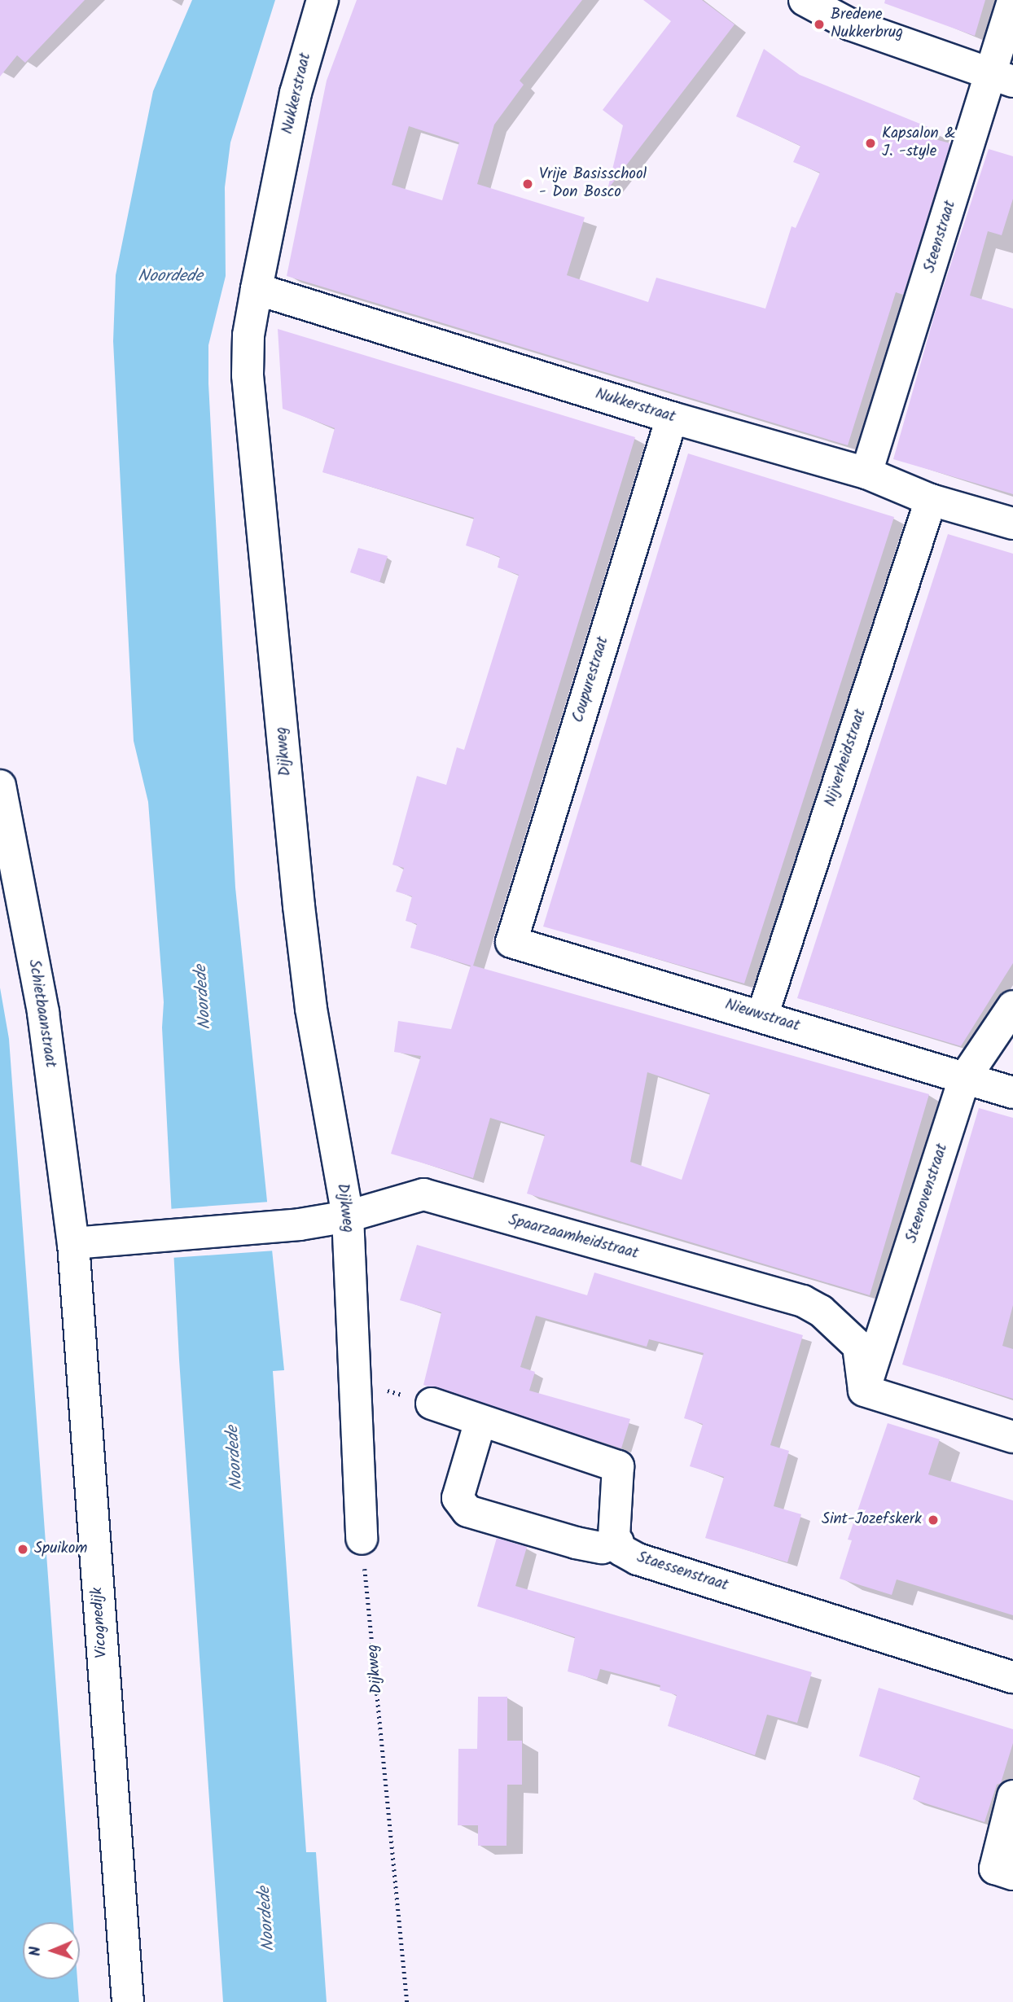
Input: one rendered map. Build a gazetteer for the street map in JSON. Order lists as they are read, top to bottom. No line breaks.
{"streets":{"street":["Nukkerstraat","Steenstraat","Coupurestraat","Dijkweg","Nijverheidstraat","Schietbaanstraat","Nieuwstraat","Steenovenstraat","Spaarzaamheidstraat","Staessenstraat","Vicognedijk"]},"crossings":[["Nukkerstraat","Steenstraat"],["Nukkerstraat","Coupurestraat"],["Nukkerstraat","Dijkweg"],["Nukkerstraat","Nijverheidstraat"],["Coupurestraat","Nieuwstraat"],["Dijkweg","Spaarzaamheidstraat"],["Nijverheidstraat","Nieuwstraat"],["Schietbaanstraat","Spaarzaamheidstraat"],["Schietbaanstraat","Vicognedijk"],["Nieuwstraat","Steenovenstraat"],["Steenovenstraat","Spaarzaamheidstraat"],["Spaarzaamheidstraat","Vicognedijk"]],"water":["Noordede"],"places":["Bredene Nukkerbrug","Kapsalon & J. -style","Vrije Basisschool - Don Bosco","Sint-Jozefskerk","Spuikom"],"north":"left"}
